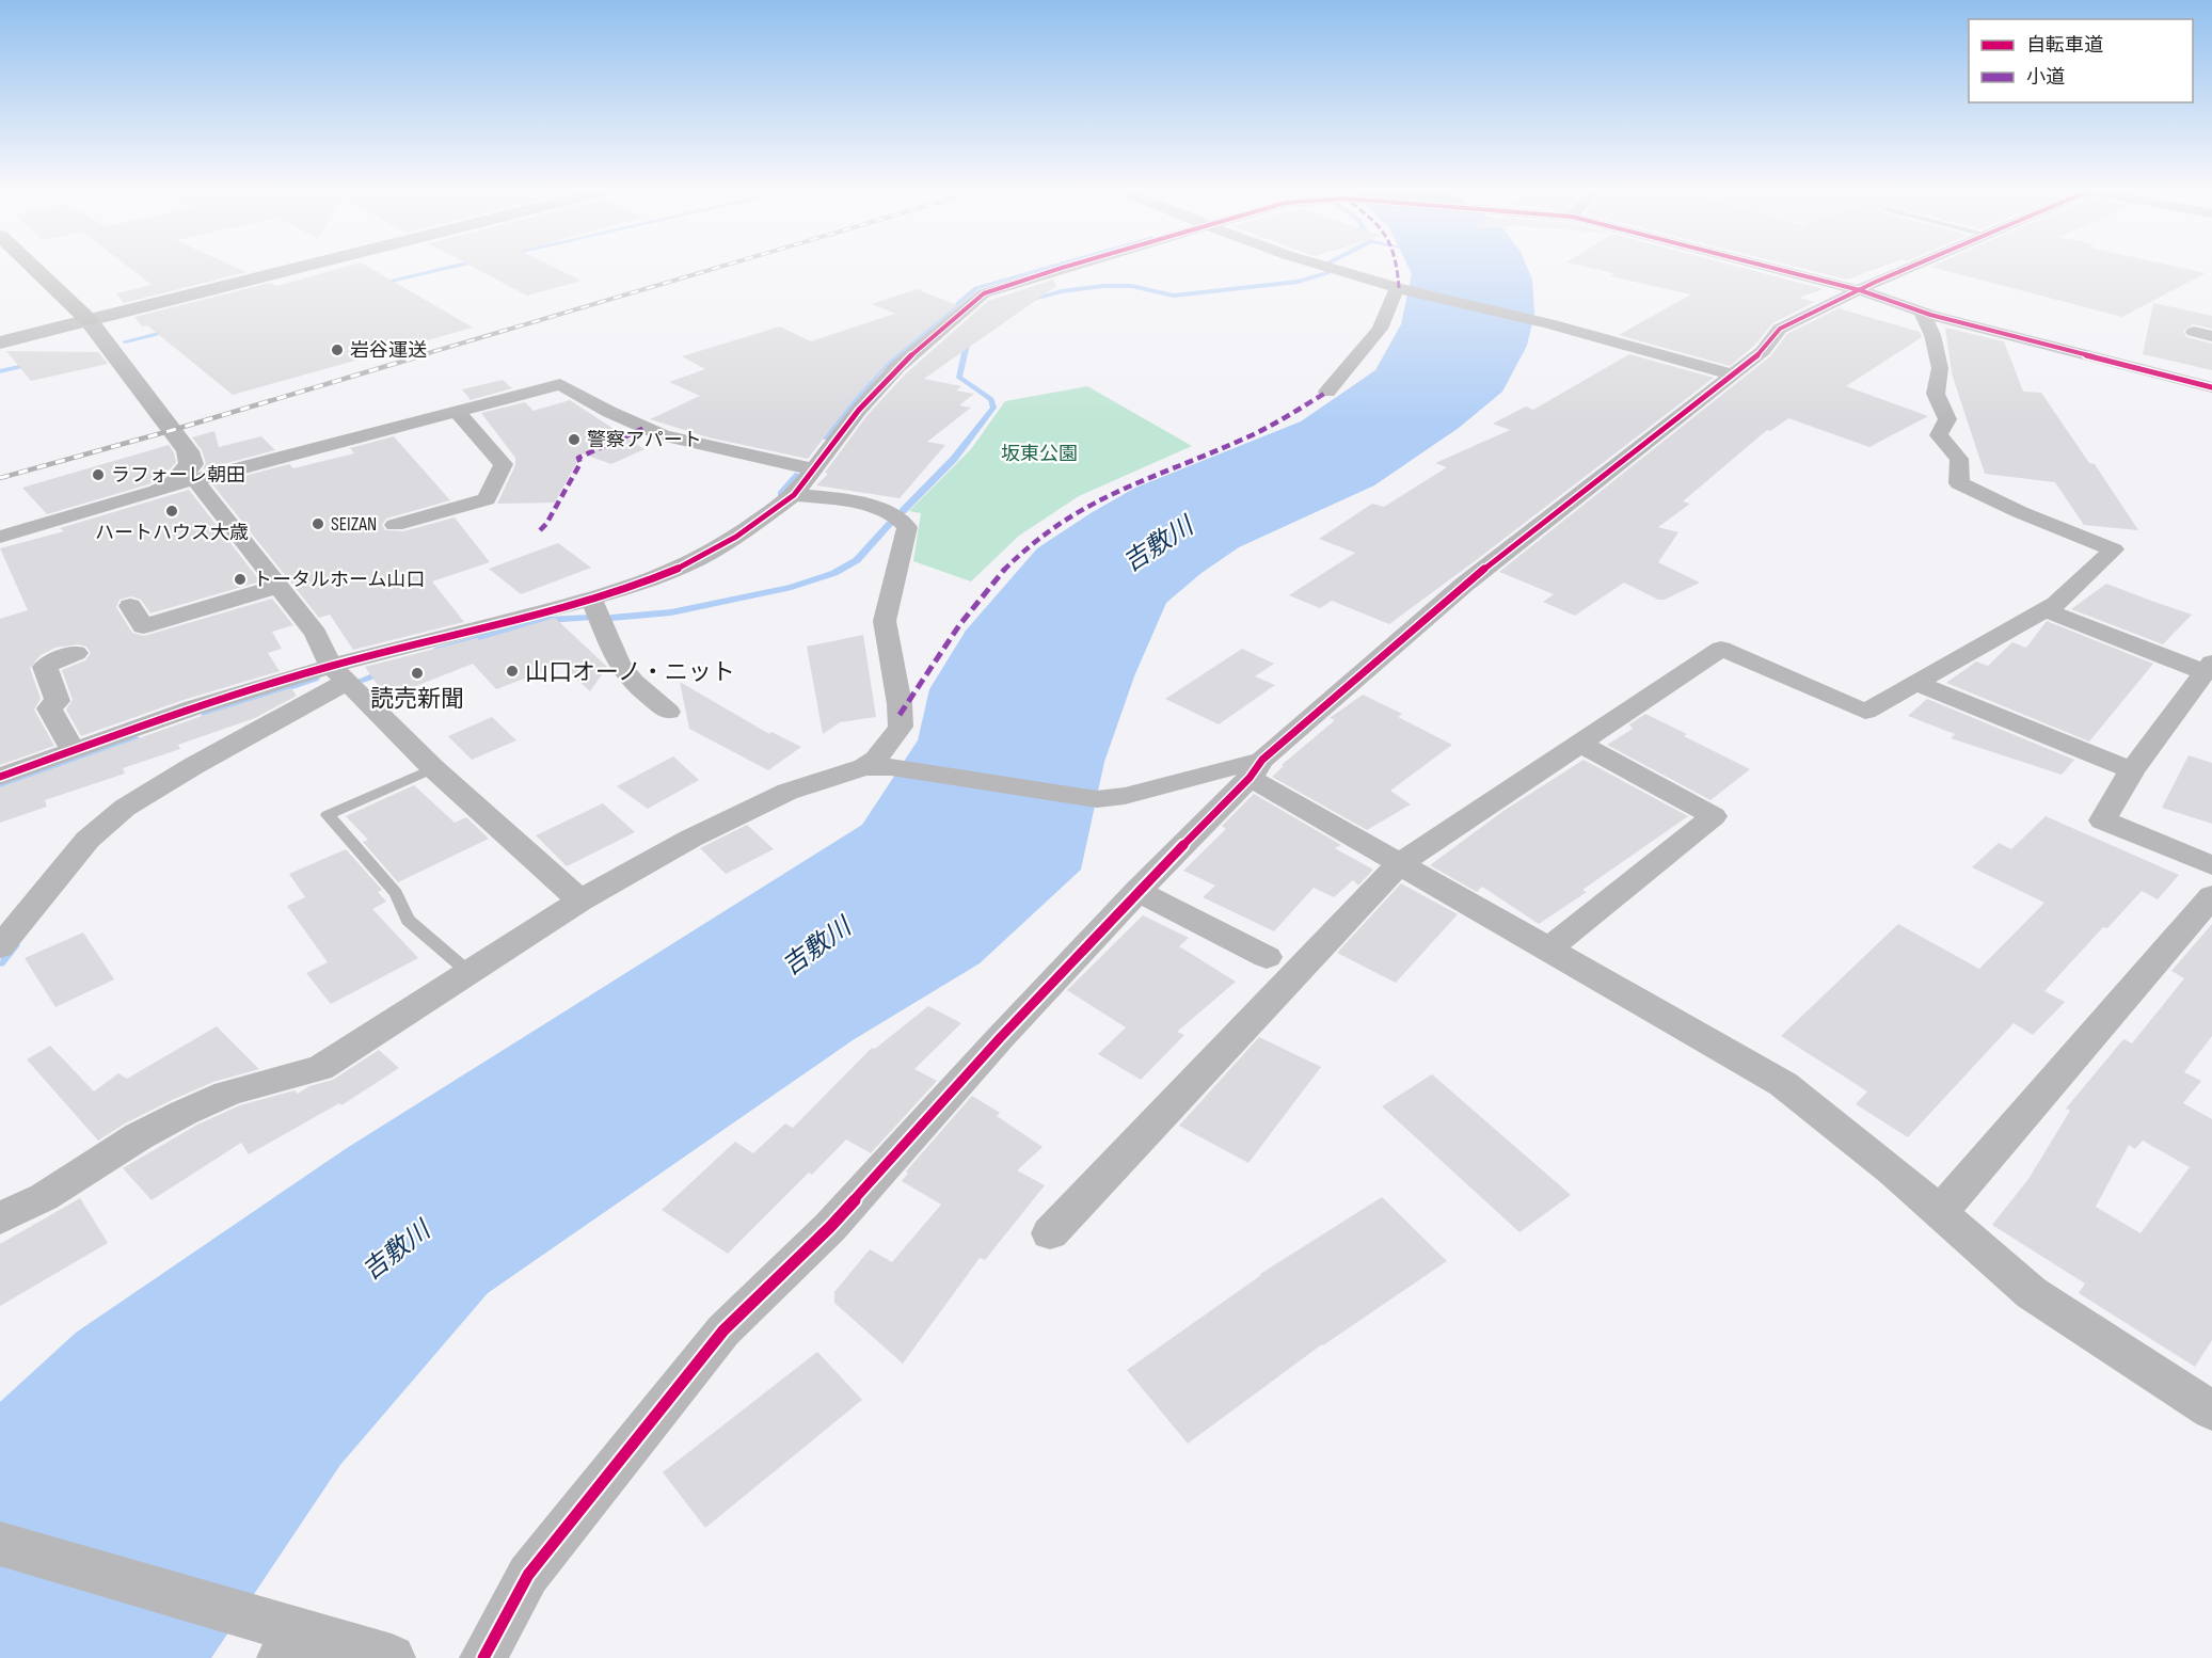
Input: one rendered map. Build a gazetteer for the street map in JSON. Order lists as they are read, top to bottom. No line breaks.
{"water":["吉敷川"],"parks":["坂東公園"],"places":["岩谷運送","警察アパート","ラフォーレ朝田","ハートハウス大歳","SEIZAN","トータルホーム山口","山口オーノ・ニット","読売新聞"],"legend":["自転車道","小道"]}
